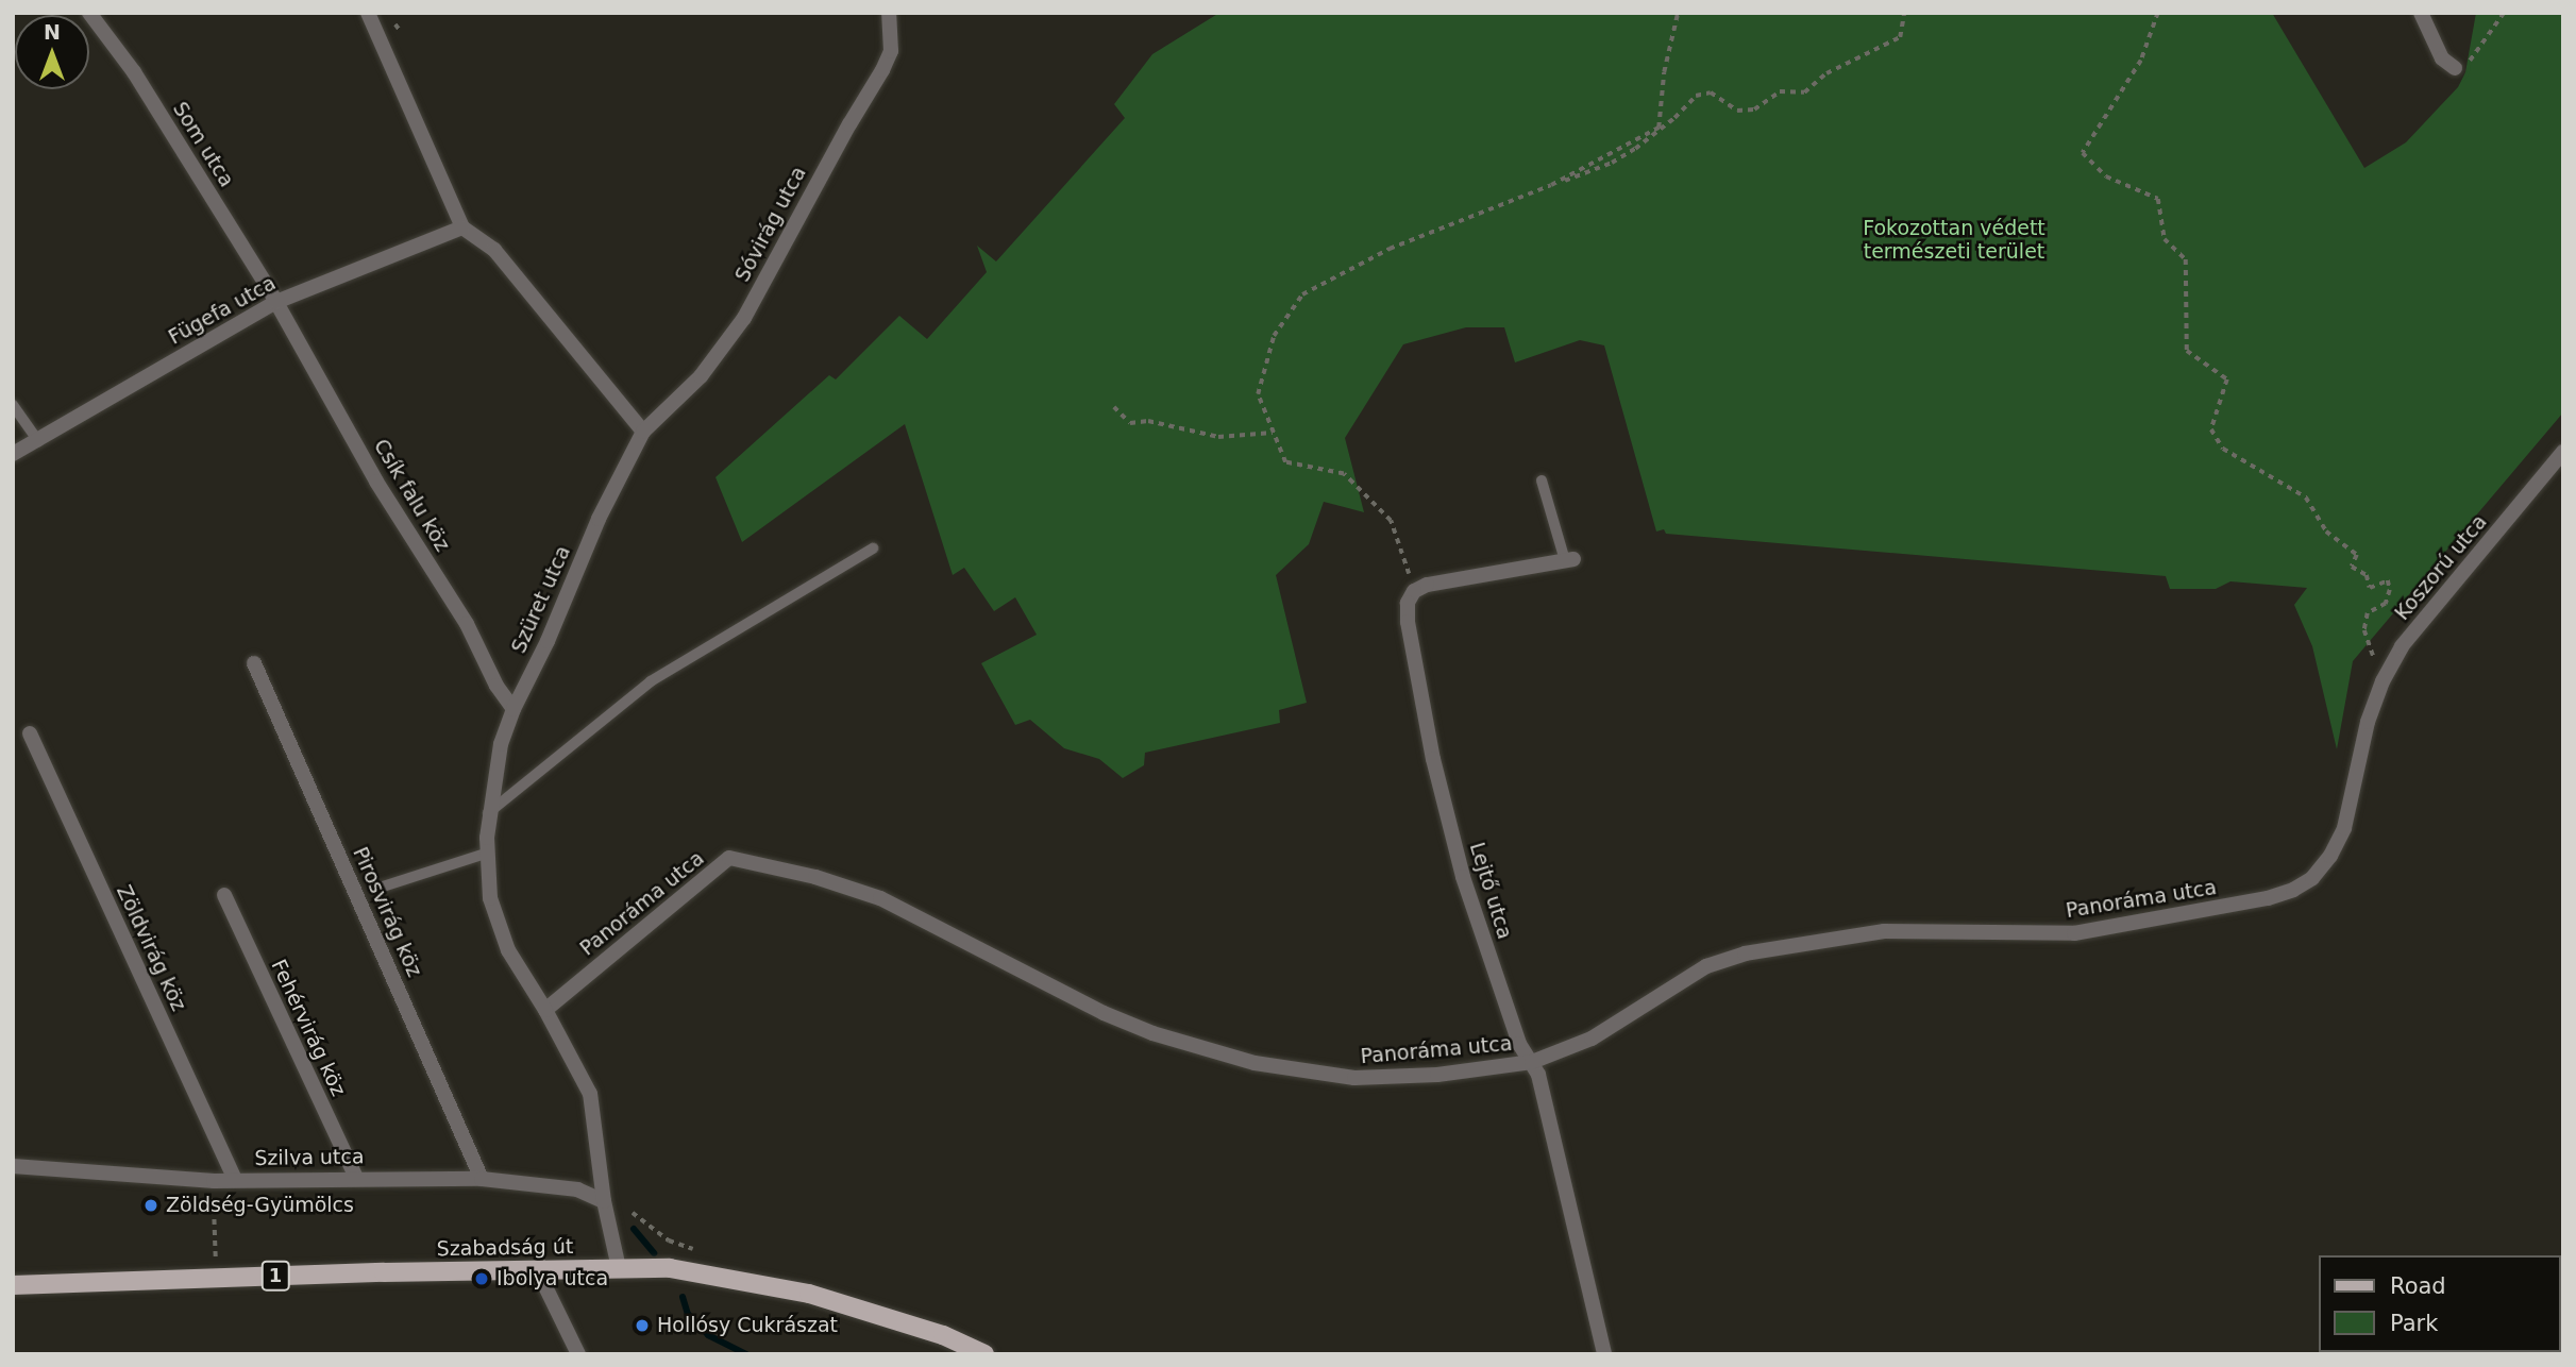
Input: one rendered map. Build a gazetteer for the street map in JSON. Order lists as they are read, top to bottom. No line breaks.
{"streets":{"main road":["Szabadság út","1"],"street":["Som utca","Sóvirág utca","Fügefa utca","Csík falu köz","Koszorú utca","Szüret utca","Lejtő utca","Panoráma utca","Pirosvirág köz","Zöldvirág köz","Fehérvirág köz","Szilva utca"]},"crossings":[["Som utca","Fügefa utca"],["Som utca","Csík falu köz"],["Sóvirág utca","Szüret utca"],["Fügefa utca","Csík falu köz"],["Csík falu köz","Szüret utca"],["Koszorú utca","Panoráma utca"],["Szüret utca","Panoráma utca"],["Szüret utca","Szilva utca"],["Szüret utca","Szabadság út"],["Lejtő utca","Panoráma utca"],["Pirosvirág köz","Szilva utca"],["Zöldvirág köz","Szilva utca"],["Fehérvirág köz","Szilva utca"]],"parks":["Fokozottan védett természeti terület"],"places":["Zöldség-Gyümölcs","Ibolya utca","Hollósy Cukrászat"],"legend":["Road","Park"],"north":"top"}
